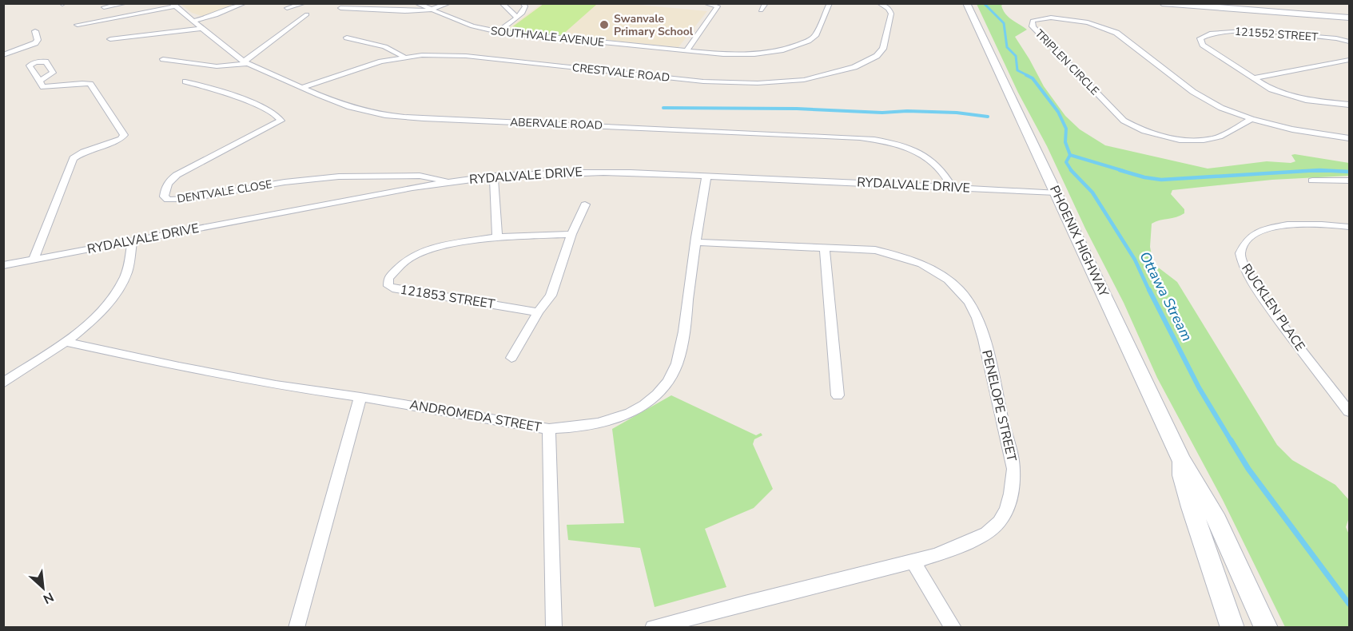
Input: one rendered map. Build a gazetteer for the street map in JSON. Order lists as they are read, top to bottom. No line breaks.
{"streets":{"main road":["PHOENIX HIGHWAY"],"street":["121552 STREET","SOUTHVALE AVENUE","TRIPLEN CIRCLE","CRESTVALE ROAD","ABERVALE ROAD","RYDALVALE DRIVE","DENTVALE CLOSE","121853 STREET","RUCKLEN PLACE","PENELOPE STREET","ANDROMEDA STREET"]},"crossings":[["CRESTVALE ROAD","ABERVALE ROAD"],["ABERVALE ROAD","RYDALVALE DRIVE"],["RYDALVALE DRIVE","DENTVALE CLOSE"],["RYDALVALE DRIVE","PHOENIX HIGHWAY"],["RYDALVALE DRIVE","ANDROMEDA STREET"],["PENELOPE STREET","ANDROMEDA STREET"]],"water":["Ottawa Stream"],"places":["Swanvale Primary School"],"north":"bottom right"}
